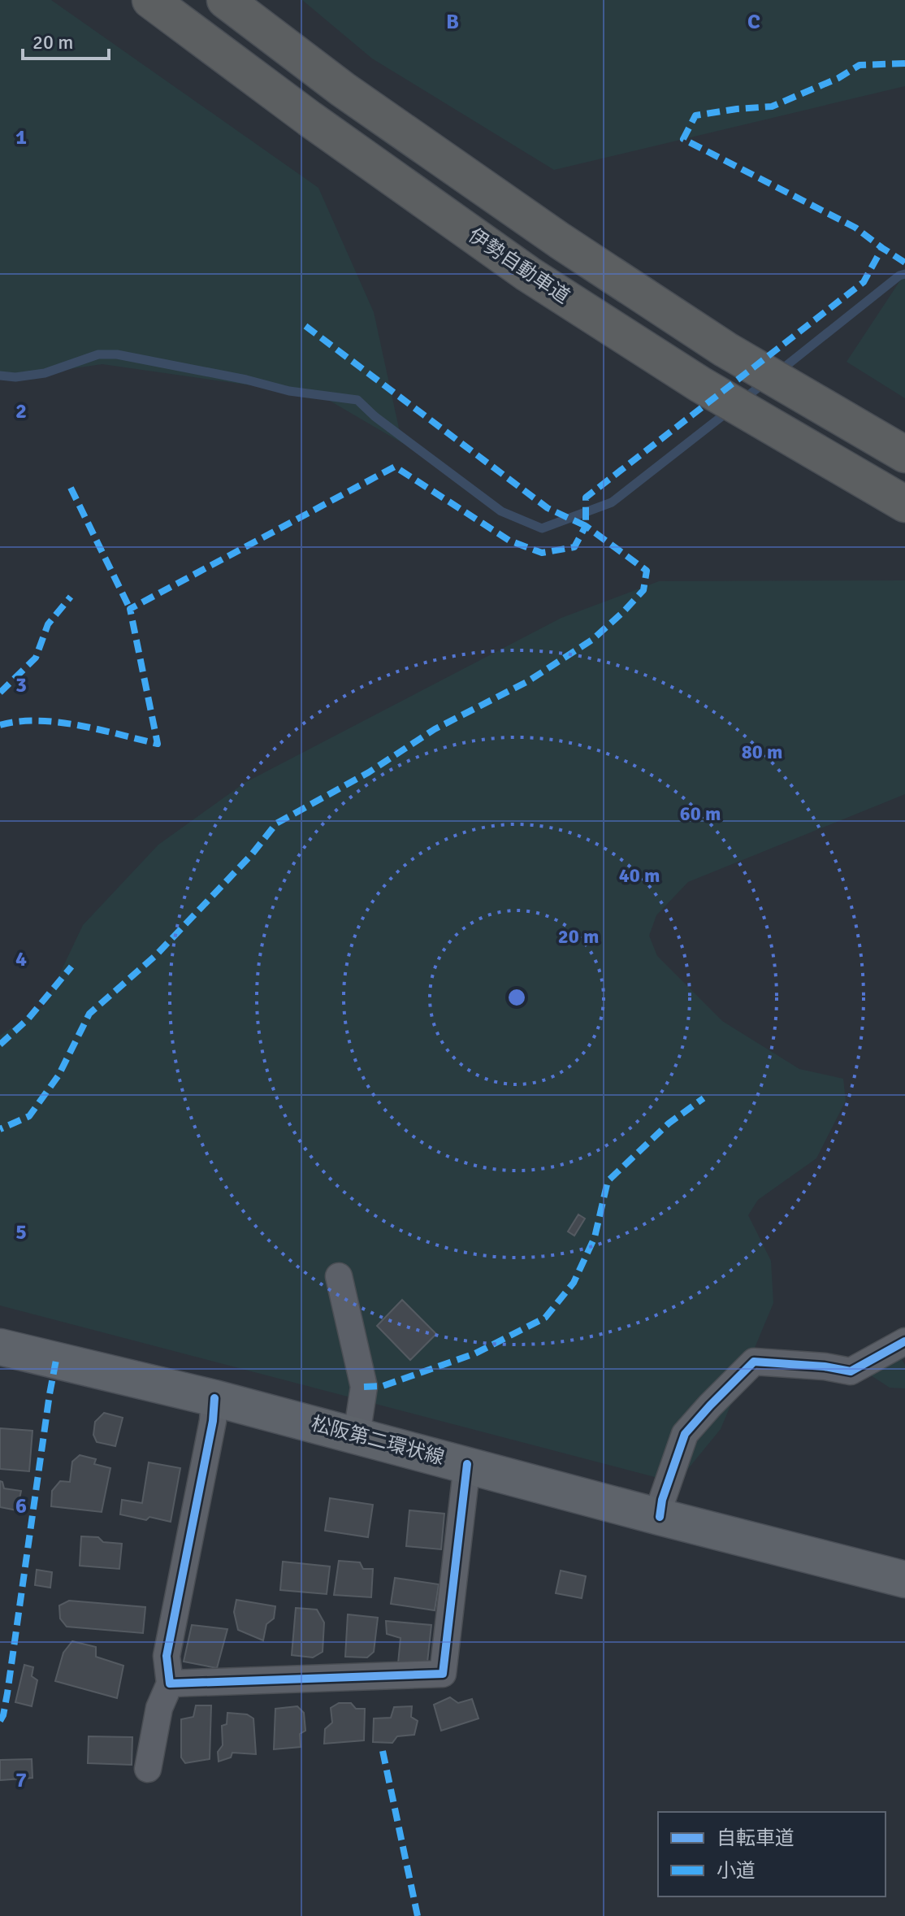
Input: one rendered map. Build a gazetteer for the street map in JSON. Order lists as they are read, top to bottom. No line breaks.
{"streets":{"highway":["伊勢自動車道"],"main road":["松阪第二環状線"]},"legend":["自転車道","小道"],"scale_bar":"20 m","grid":{"columns":["B","C"],"rows":["1","2","3","4","5","6","7"]},"rings":["80 m","60 m","40 m","20 m"]}
